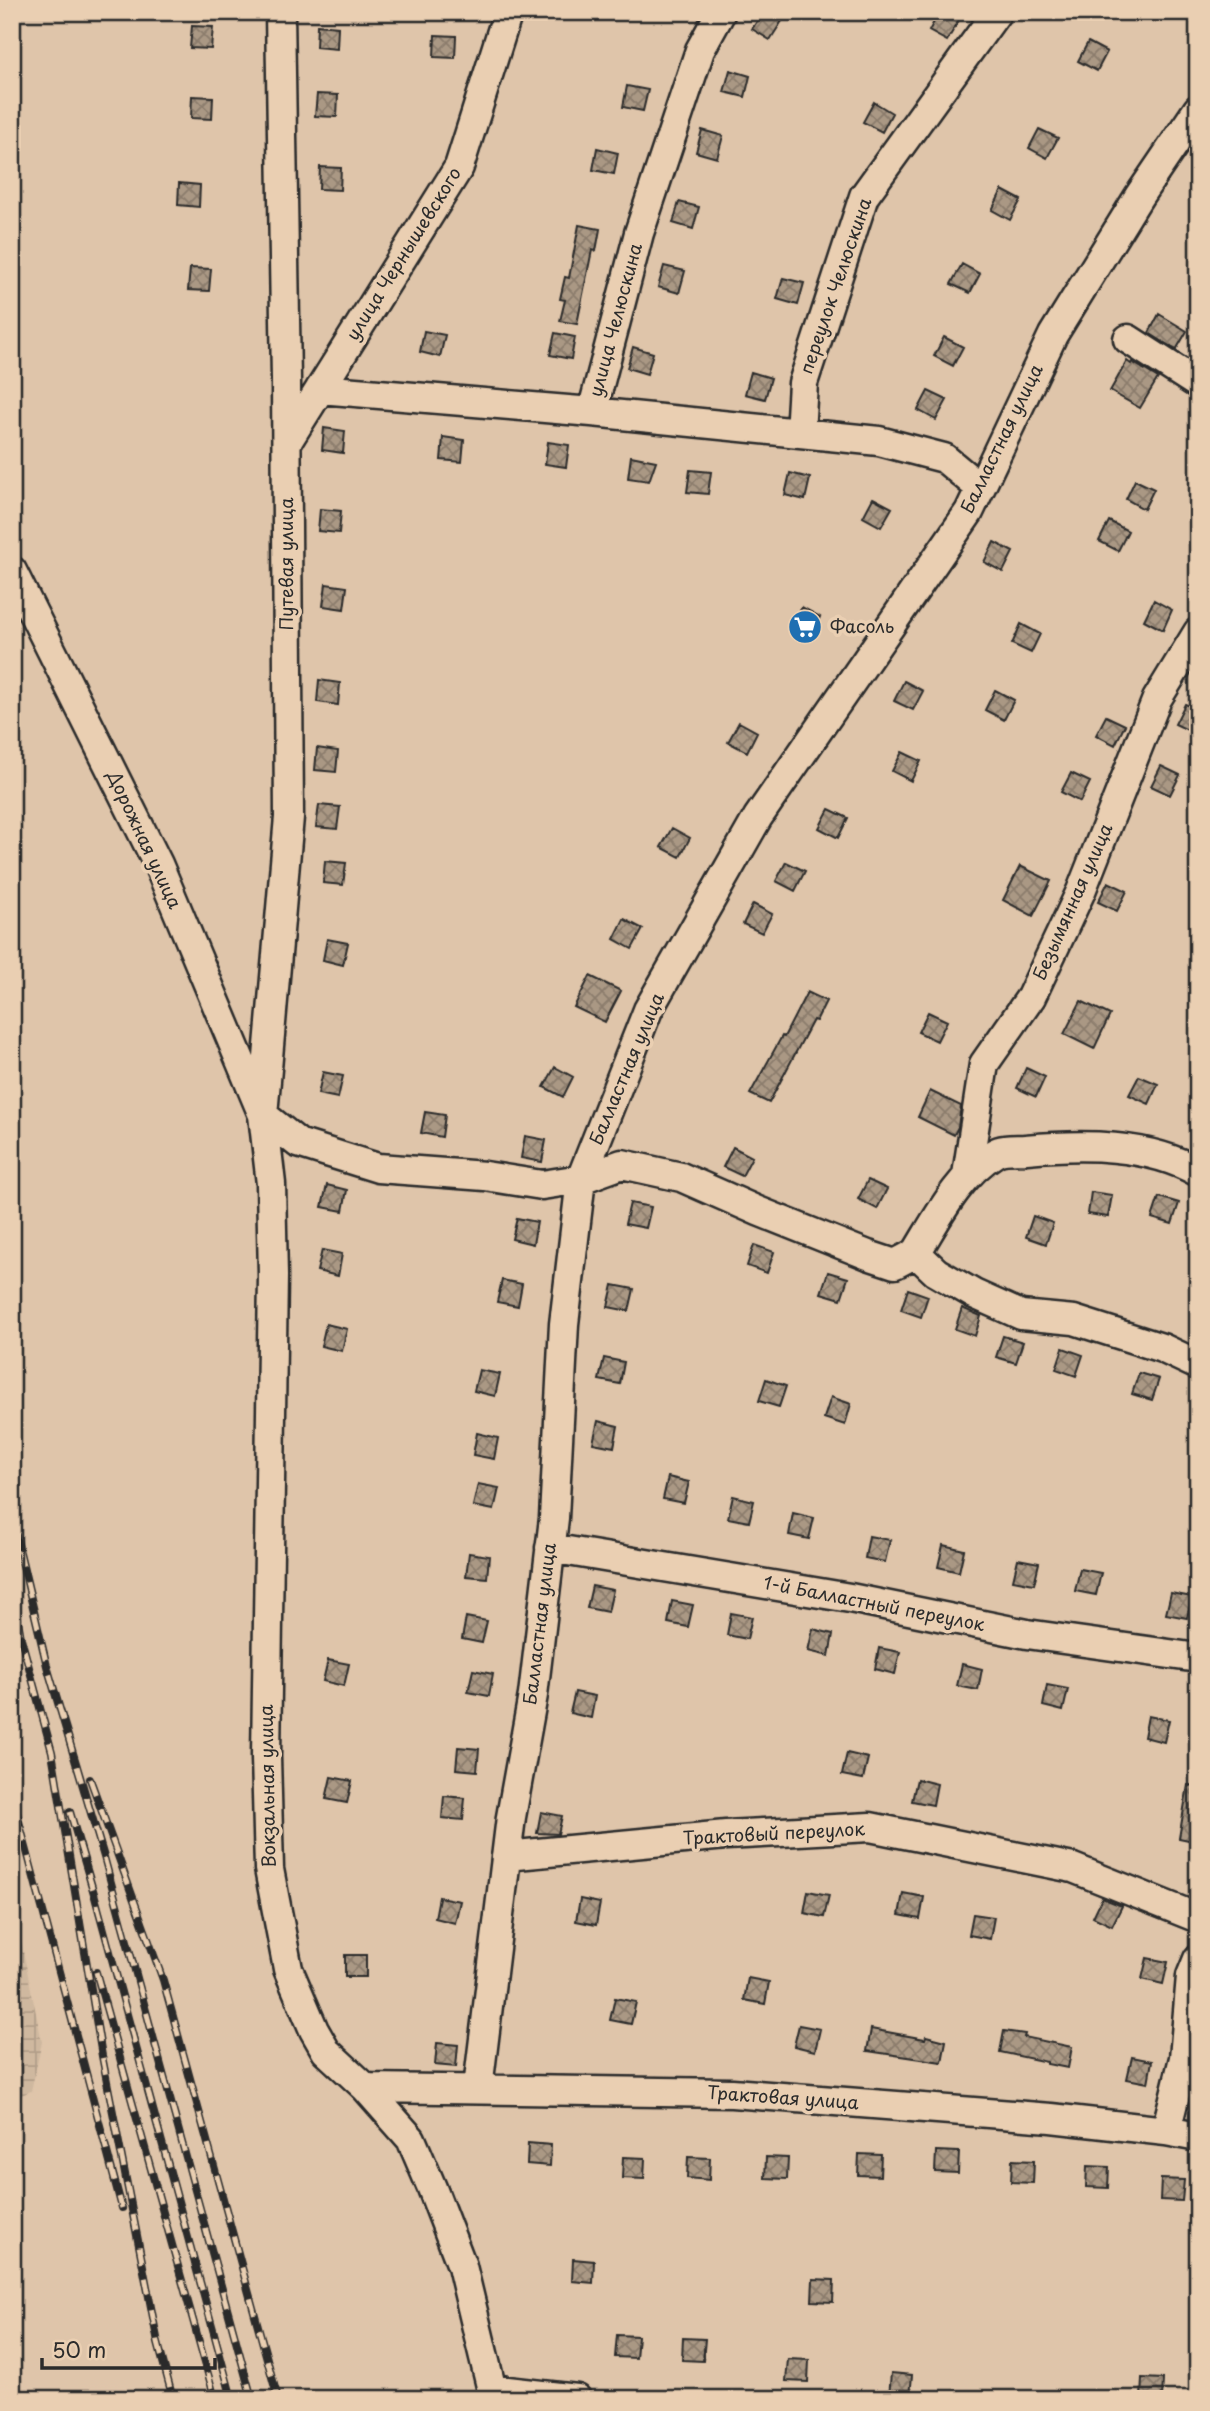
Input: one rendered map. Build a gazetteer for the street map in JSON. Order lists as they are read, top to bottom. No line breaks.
{"streets":{"street":["улица Чернышевского","переулок Челюскина","улица Челюскина","Балластная улица","Путевая улица","Дорожная улица","Безымянная улица","1-й Балластный переулок","Вокзальная улица","Трактовый переулок","Трактовая улица"]},"crossings":[["улица Чернышевского","улица Челюскина"],["улица Чернышевского","Путевая улица"],["Балластная улица","1-й Балластный переулок"],["Балластная улица","Трактовый переулок"],["Балластная улица","Трактовая улица"],["Путевая улица","Дорожная улица"],["Путевая улица","Вокзальная улица"],["Дорожная улица","Вокзальная улица"],["Вокзальная улица","Трактовая улица"]],"places":{"supermarket":["Фасоль"]},"scale_bar":"50 m"}
